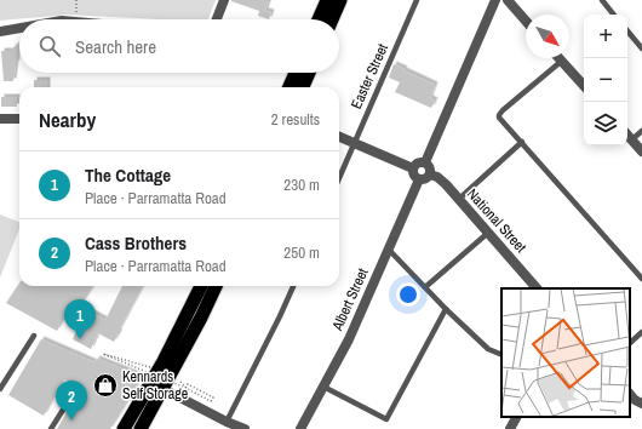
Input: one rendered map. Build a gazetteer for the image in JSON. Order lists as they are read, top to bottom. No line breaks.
{"streets":{"street":["National Street","Albert Street"],"lane":["Easter Street"]},"crossings":[["National Street","Albert Street"]],"places":{"shop":["Kennards Self Storage"]},"north":"bottom right","page":{"map_buttons":["+","−"],"search":"Search here","heading":["Nearby","2 results"],"list":[{"mark":"1","name":"The Cottage","note":"Place · Parramatta Road","value":"230 m"},{"mark":"2","name":"Cass Brothers","note":"Place · Parramatta Road","value":"250 m"}],"pins":["1","2"]}}
